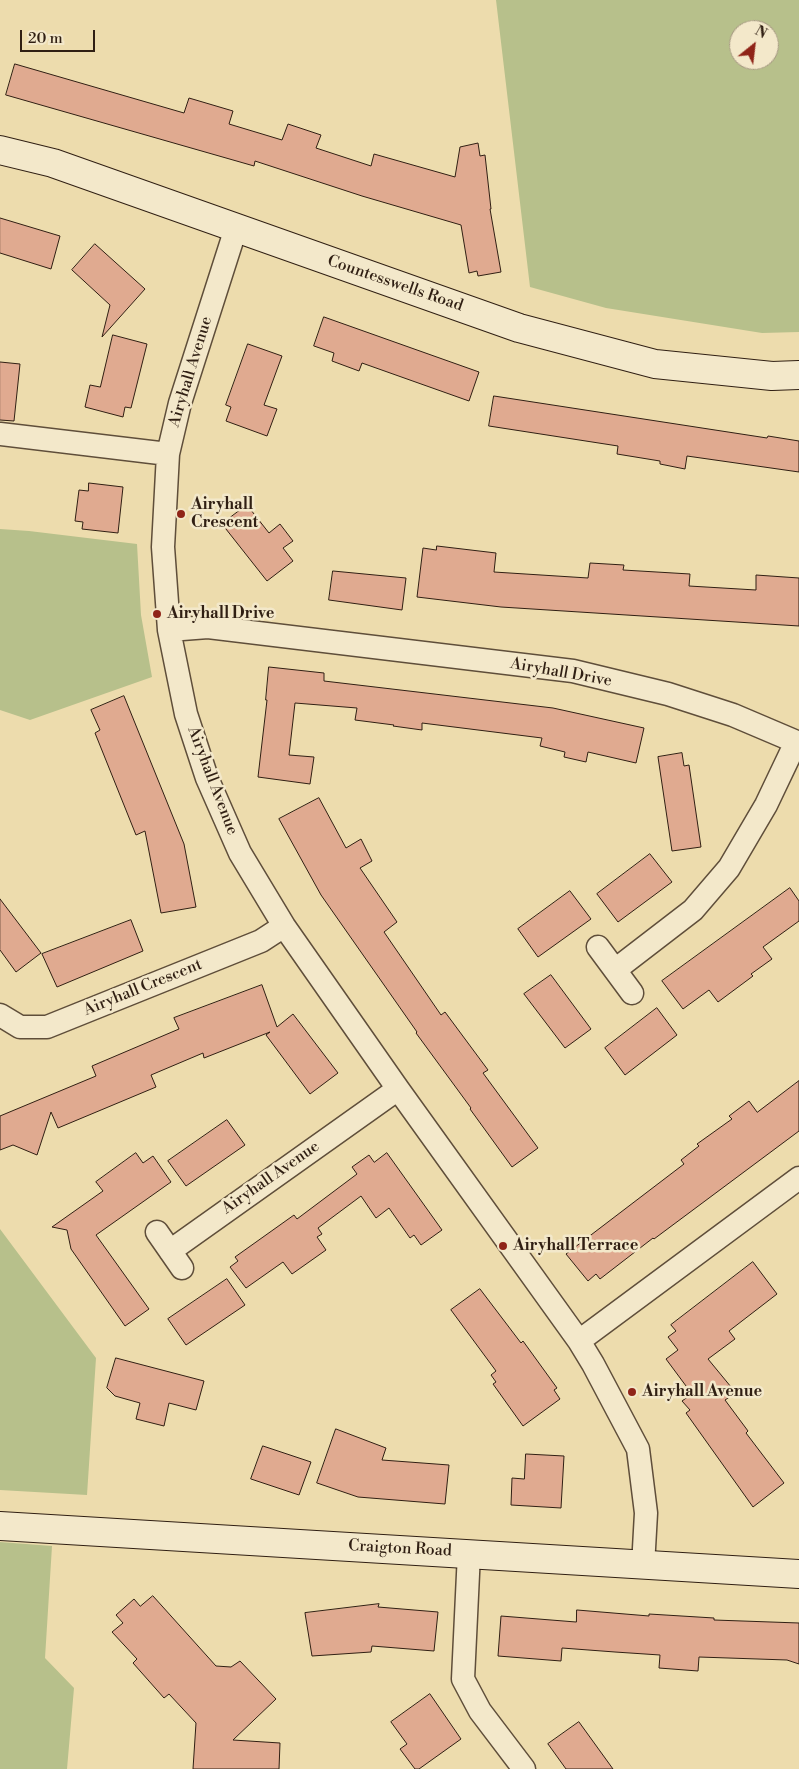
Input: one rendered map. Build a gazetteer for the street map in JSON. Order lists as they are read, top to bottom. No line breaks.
{"streets":{"street":["Countesswells Road","Airyhall Avenue","Airyhall Drive","Airyhall Crescent","Craigton Road"]},"crossings":[["Countesswells Road","Airyhall Avenue"],["Airyhall Avenue","Airyhall Drive"],["Airyhall Avenue","Airyhall Crescent"],["Airyhall Avenue","Craigton Road"]],"places":["Airyhall Crescent","Airyhall Drive","Airyhall Terrace","Airyhall Avenue"],"scale_bar":"20 m","north":"top right"}
